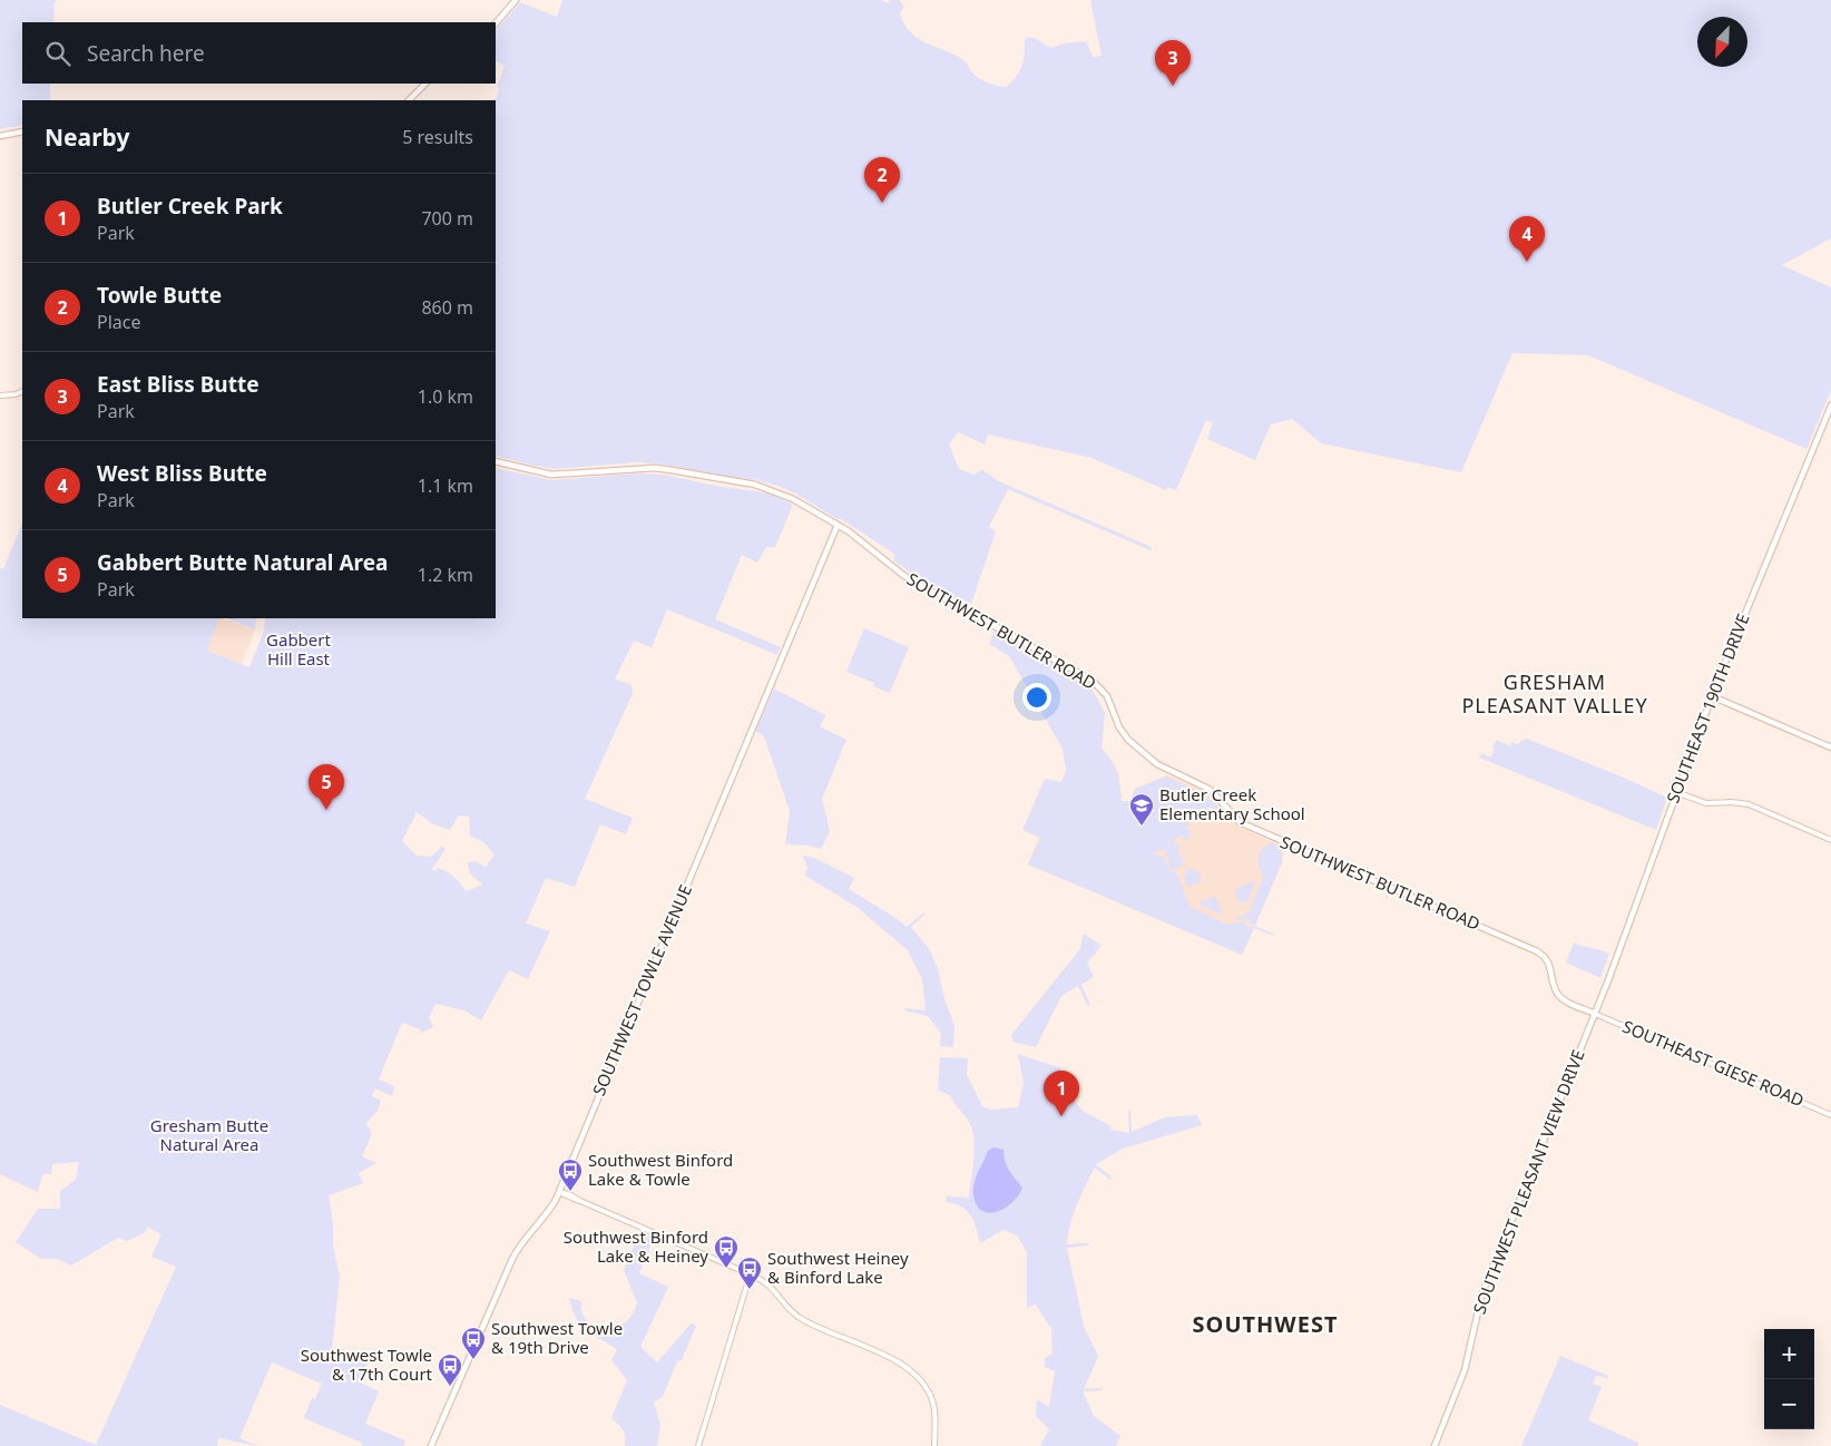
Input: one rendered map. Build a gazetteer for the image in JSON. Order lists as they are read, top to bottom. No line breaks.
{"streets":{"main road":["SOUTHWEST BUTLER ROAD","SOUTHEAST 190TH DRIVE","SOUTHWEST TOWLE AVENUE","SOUTHWEST PLEASANT VIEW DRIVE"],"street":["SOUTHEAST GIESE ROAD"]},"crossings":[["SOUTHWEST BUTLER ROAD","SOUTHEAST 190TH DRIVE"],["SOUTHWEST BUTLER ROAD","SOUTHWEST TOWLE AVENUE"],["SOUTHWEST BUTLER ROAD","SOUTHEAST GIESE ROAD"],["SOUTHWEST BUTLER ROAD","SOUTHWEST PLEASANT VIEW DRIVE"],["SOUTHEAST 190TH DRIVE","SOUTHEAST GIESE ROAD"],["SOUTHEAST 190TH DRIVE","SOUTHWEST PLEASANT VIEW DRIVE"],["SOUTHEAST GIESE ROAD","SOUTHWEST PLEASANT VIEW DRIVE"]],"districts":["GRESHAM PLEASANT VALLEY","SOUTHWEST"],"parks":["Gabbert Hill East","Gresham Butte Natural Area"],"places":{"school or university":["Butler Creek Elementary School"],"bus stop":["Southwest Binford Lake & Towle","Southwest Binford Lake & Heiney","Southwest Heiney & Binford Lake","Southwest Towle & 19th Drive","Southwest Towle & 17th Court"]},"north":"bottom left","page":{"search":"Search here","pins":["3","2","4","5","1"],"heading":["Nearby","5 results"],"list":[{"mark":"1","name":"Butler Creek Park","note":"Park","value":"700 m"},{"mark":"2","name":"Towle Butte","note":"Place","value":"860 m"},{"mark":"3","name":"East Bliss Butte","note":"Park","value":"1.0 km"},{"mark":"4","name":"West Bliss Butte","note":"Park","value":"1.1 km"},{"mark":"5","name":"Gabbert Butte Natural Area","note":"Park","value":"1.2 km"}],"map_buttons":["+","−"]}}
